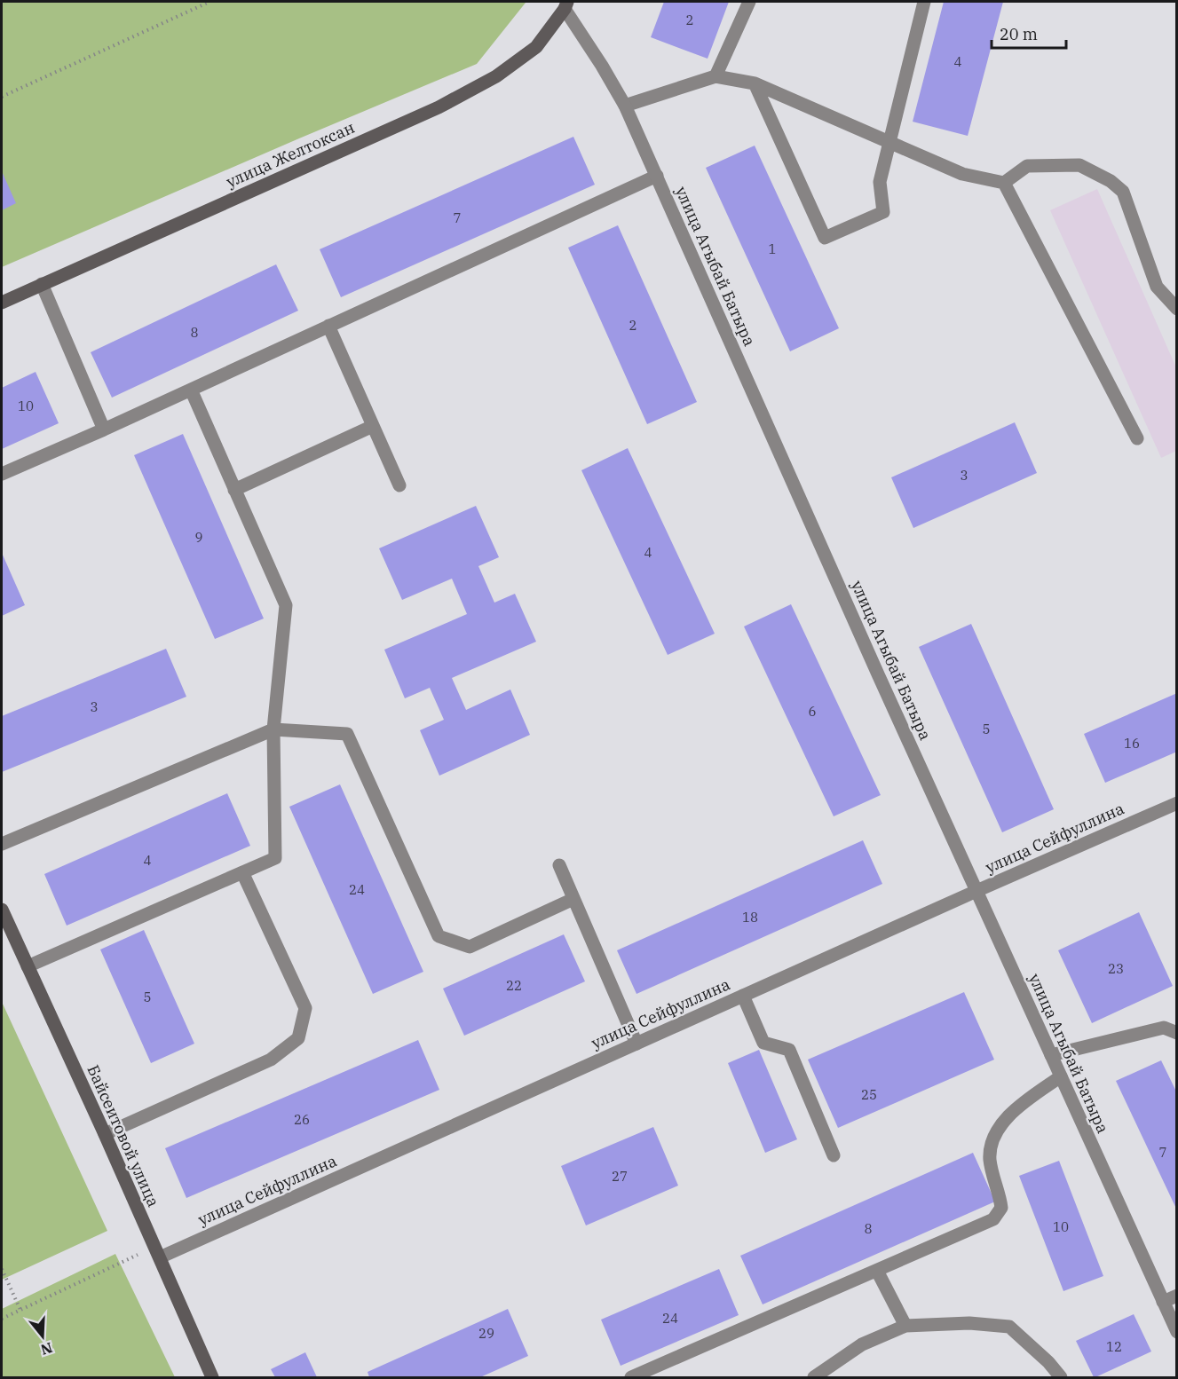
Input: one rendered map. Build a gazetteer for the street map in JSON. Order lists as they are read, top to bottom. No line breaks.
{"streets":{"street":["улица Желтоксан","улица Агыбай Батыра","улица Сейфуллина","Байсеитовой улица"]},"crossings":[["улица Желтоксан","улица Агыбай Батыра"],["улица Агыбай Батыра","улица Сейфуллина"],["улица Сейфуллина","Байсеитовой улица"]],"house_numbers":["2","4","7","1","2","8","10","3","9","4","3","6","5","16","4","24","18","23","22","5","25","26","7","27","10","8","24","29","12"],"scale_bar":"20 m","north":"bottom"}
